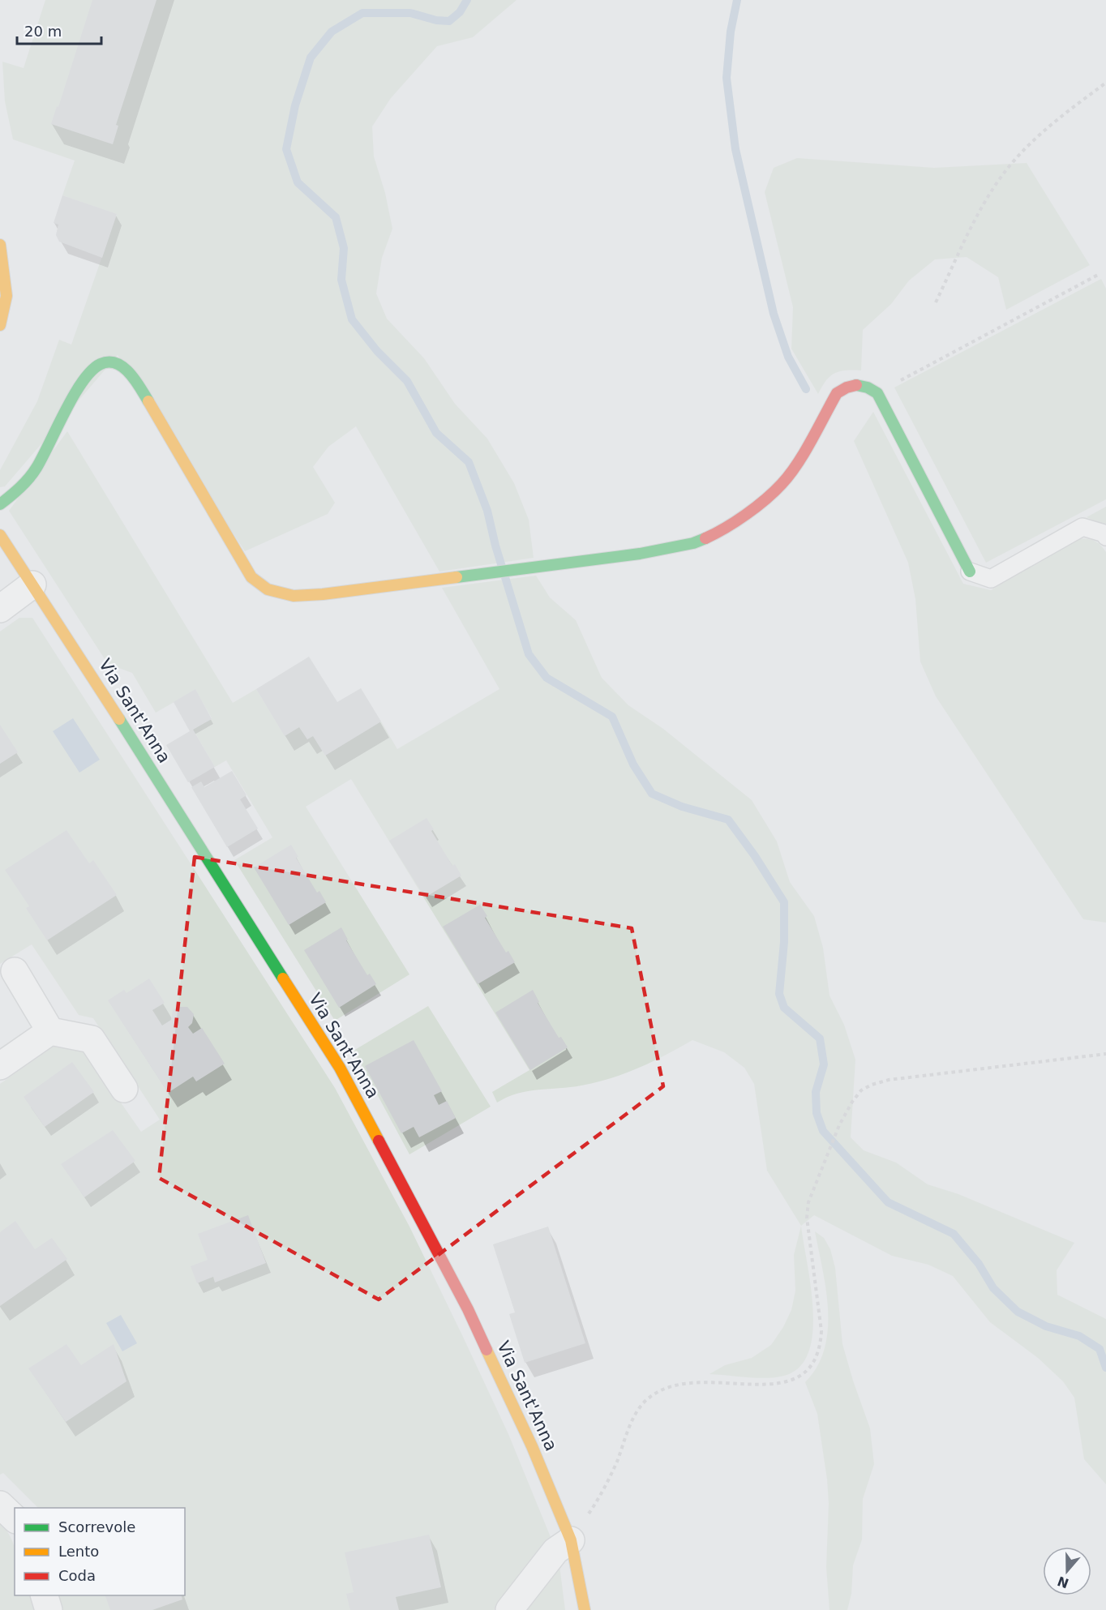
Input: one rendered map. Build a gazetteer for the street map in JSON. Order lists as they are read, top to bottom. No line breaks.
{"streets":{"street":["Via Sant'Anna"]},"legend":["Scorrevole","Lento","Coda"],"scale_bar":"20 m","north":"bottom"}
